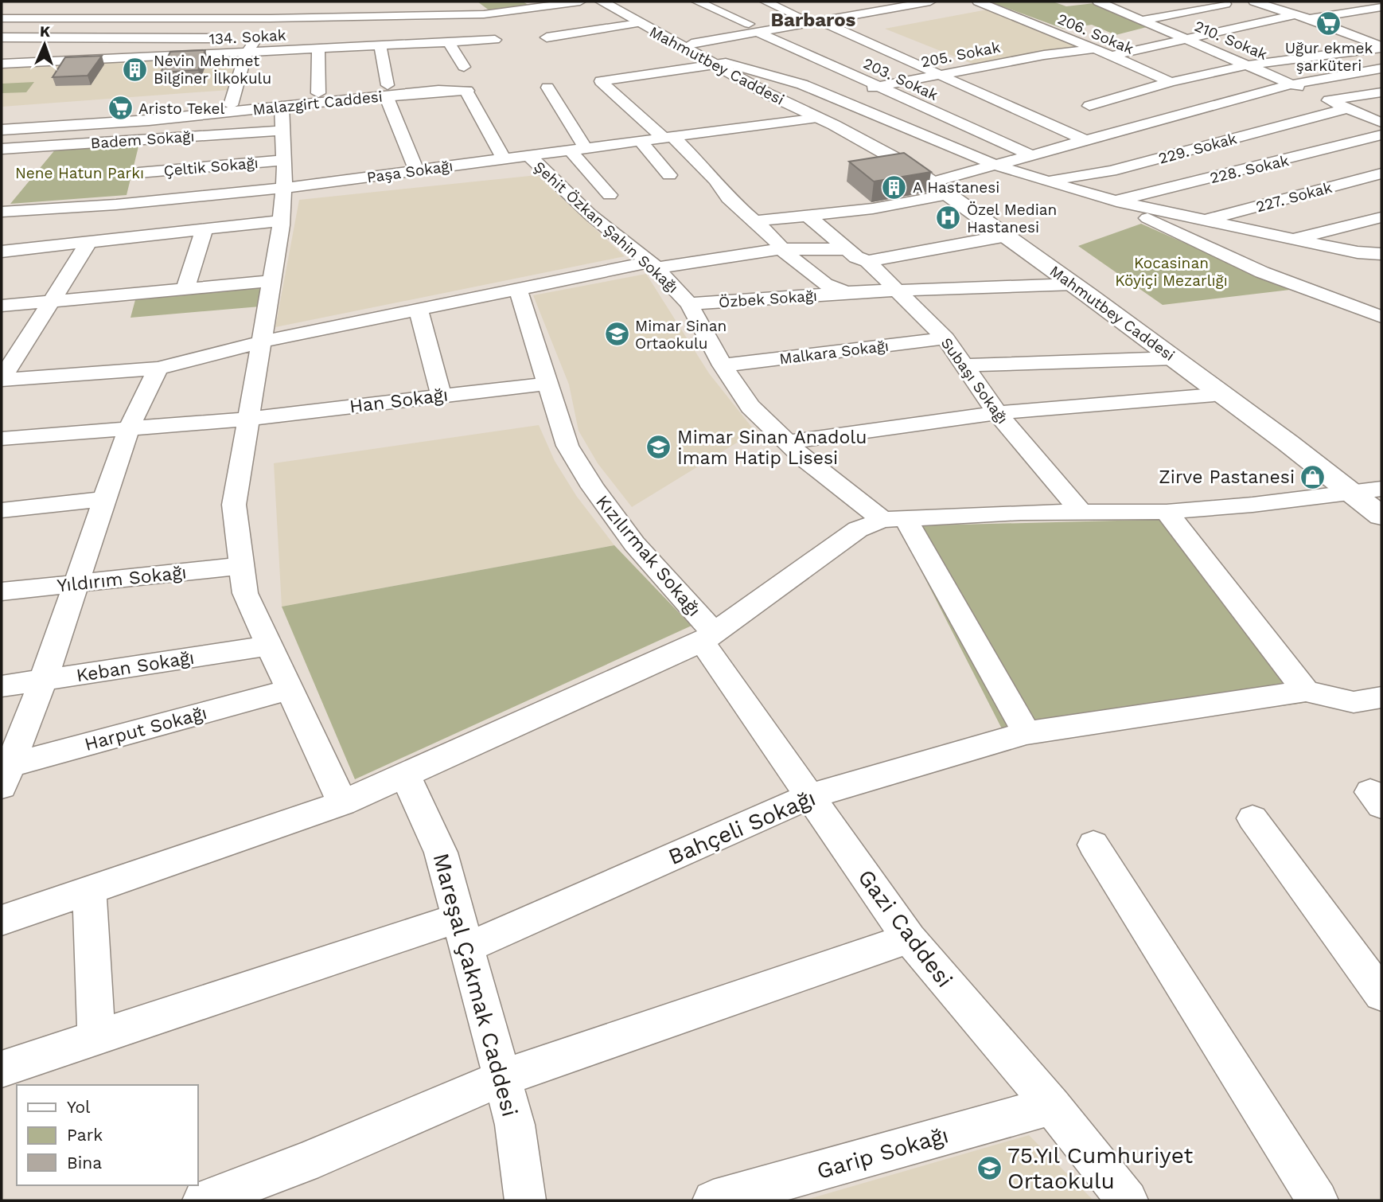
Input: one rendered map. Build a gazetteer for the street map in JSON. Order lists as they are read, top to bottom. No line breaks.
{"streets":{"main road":["Mahmutbey Caddesi","Malazgirt Caddesi"],"street":["206. Sokak","134. Sokak","210. Sokak","205. Sokak","203. Sokak","Badem Sokağı","229. Sokak","Çeltik Sokağı","228. Sokak","Paşa Sokağı","227. Sokak","Şehit Özkan Şahin Sokağı","Özbek Sokağı","Malkara Sokağı","Subaşı Sokağı","Han Sokağı","Kızılırmak Sokağı","Yıldırım Sokağı","Keban Sokağı","Harput Sokağı","Bahçeli Sokağı","Gazi Caddesi","Mareşal Çakmak Caddesi","Garip Sokağı"]},"crossings":[["206. Sokak","205. Sokak"],["210. Sokak","229. Sokak"],["205. Sokak","203. Sokak"],["Mahmutbey Caddesi","Paşa Sokağı"],["Mahmutbey Caddesi","Özbek Sokağı"],["Paşa Sokağı","Şehit Özkan Şahin Sokağı"],["Şehit Özkan Şahin Sokağı","Özbek Sokağı"],["Şehit Özkan Şahin Sokağı","Malkara Sokağı"],["Özbek Sokağı","Subaşı Sokağı"],["Malkara Sokağı","Subaşı Sokağı"],["Han Sokağı","Kızılırmak Sokağı"],["Kızılırmak Sokağı","Gazi Caddesi"],["Bahçeli Sokağı","Gazi Caddesi"],["Bahçeli Sokağı","Mareşal Çakmak Caddesi"],["Gazi Caddesi","Garip Sokağı"]],"districts":["Barbaros"],"parks":["Nene Hatun Parkı","Kocasinan Köyiçi Mezarlığı"],"places":{"supermarket":["Uğur ekmek şarküteri","Aristo Tekel"],"building":["Nevin Mehmet Bilginer İlkokulu","A Hastanesi"],"hospital":["Özel Median Hastanesi"],"school or university":["Mimar Sinan Ortaokulu","Mimar Sinan Anadolu İmam Hatip Lisesi","75.Yıl Cumhuriyet Ortaokulu"],"shop":["Zirve Pastanesi"]},"legend":["Yol","Park","Bina"],"north":"top"}
